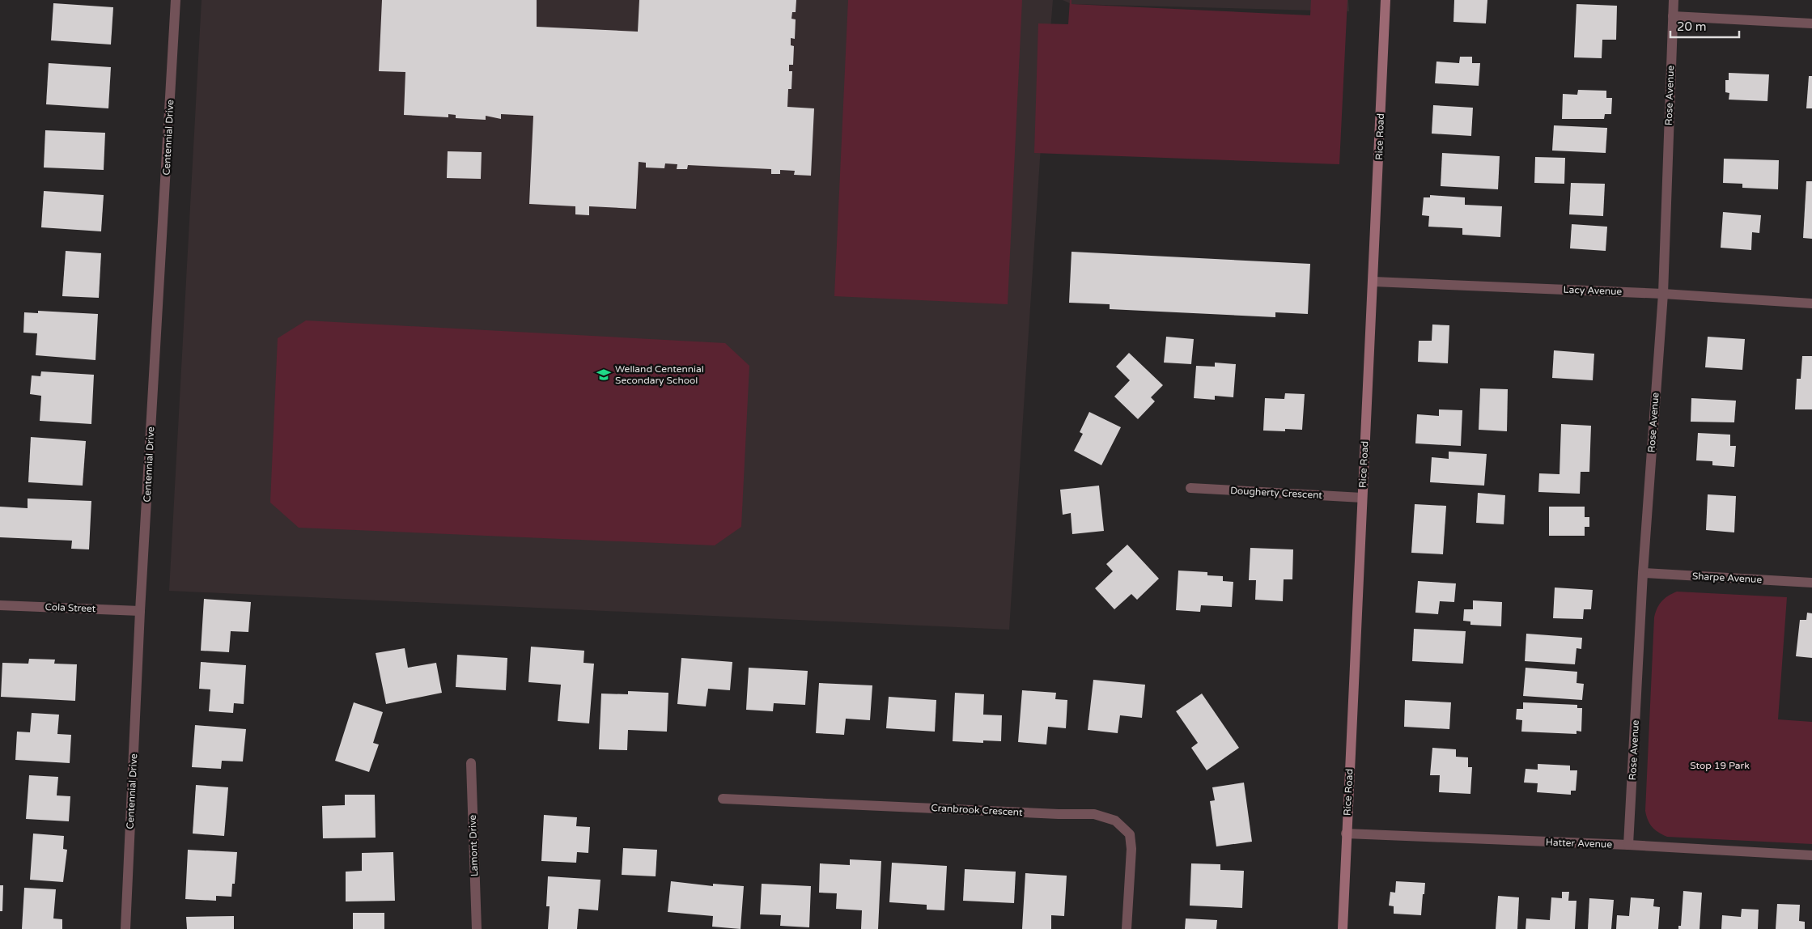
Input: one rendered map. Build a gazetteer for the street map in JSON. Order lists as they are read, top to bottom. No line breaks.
{"streets":{"main road":["Rice Road"],"street":["Rose Avenue","Centennial Drive","Lacy Avenue","Dougherty Crescent","Sharpe Avenue","Cola Street","Cranbrook Crescent","Hatter Avenue","Lamont Drive"]},"crossings":[["Rose Avenue","Lacy Avenue"],["Rose Avenue","Sharpe Avenue"],["Rose Avenue","Hatter Avenue"],["Rice Road","Lacy Avenue"],["Rice Road","Dougherty Crescent"],["Rice Road","Hatter Avenue"],["Centennial Drive","Cola Street"]],"parks":["Stop 19 Park"],"places":{"school or university":["Welland Centennial Secondary School"]},"scale_bar":"20 m"}
